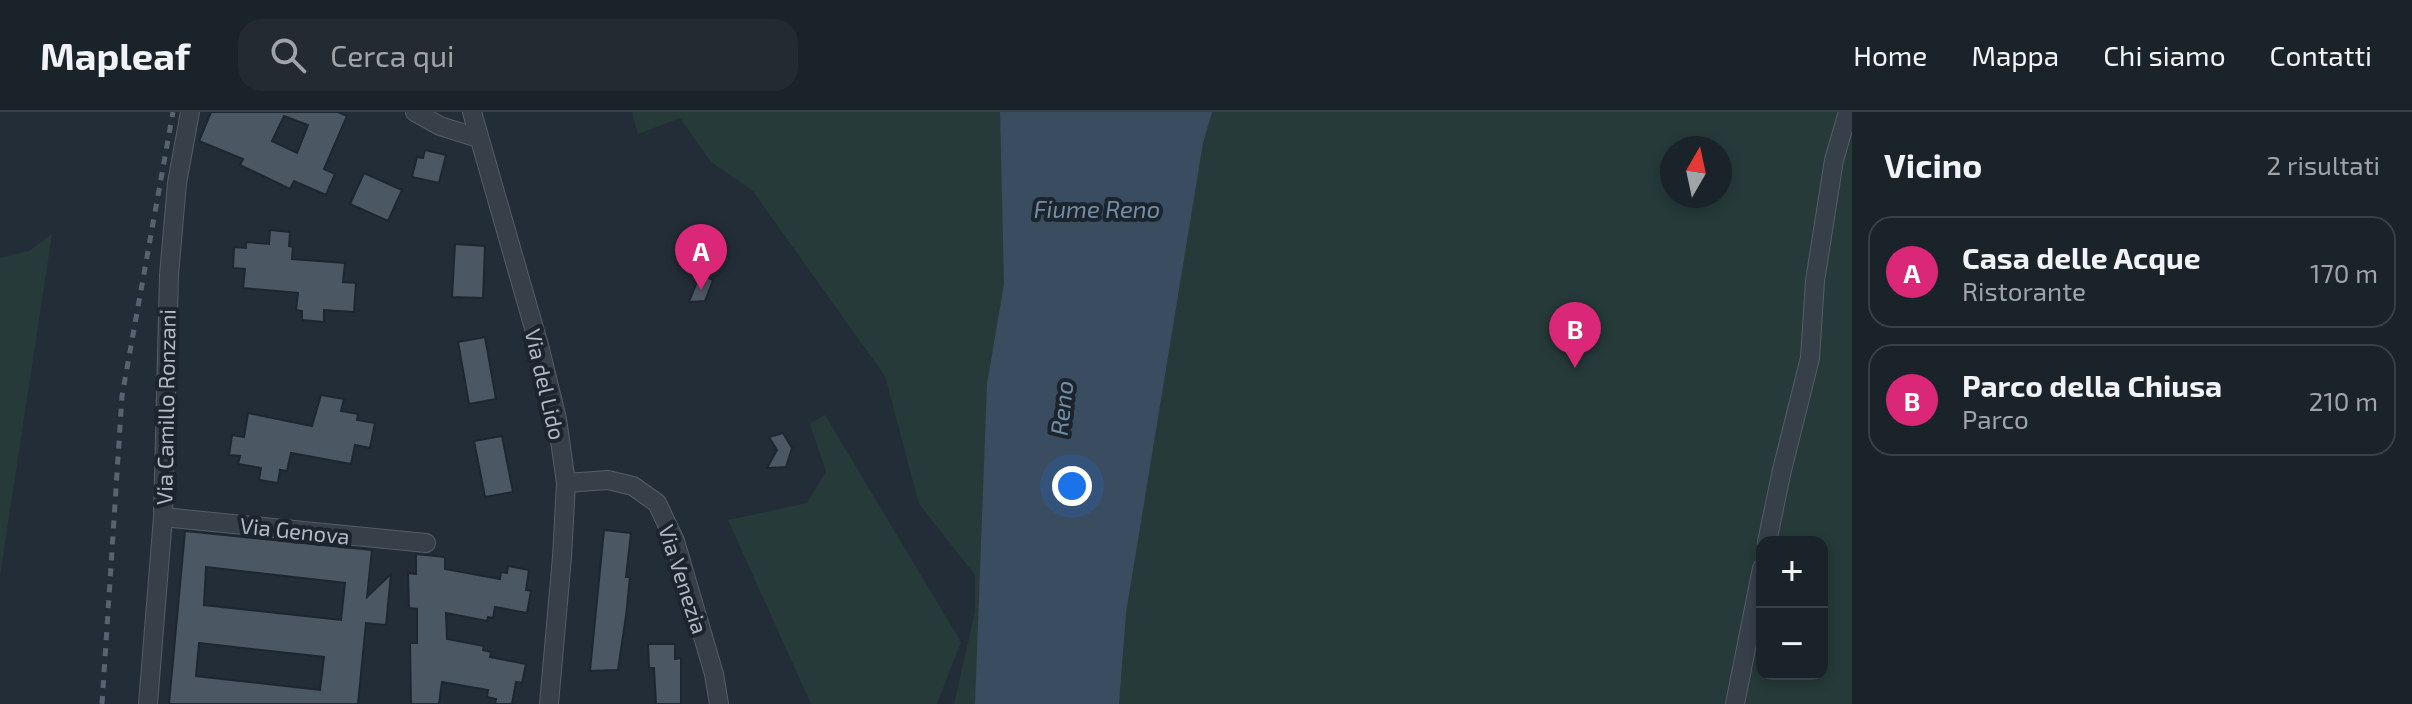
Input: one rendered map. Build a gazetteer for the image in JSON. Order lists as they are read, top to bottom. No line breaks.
{"streets":{"street":["Via del Lido","Via Camillo Ronzani","Via Genova","Via Venezia"]},"crossings":[["Via del Lido","Via Venezia"],["Via Camillo Ronzani","Via Genova"]],"water":["Fiume Reno","Reno"],"north":"top","page":{"header":"Mapleaf","search":"Cerca qui","nav":["Home","Mappa","Chi siamo","Contatti"],"heading":["Vicino","2 risultati"],"list":[{"mark":"A","name":"Casa delle Acque","note":"Ristorante","value":"170 m"},{"mark":"B","name":"Parco della Chiusa","note":"Parco","value":"210 m"}],"pins":["A","B"],"map_buttons":["+","−"]}}
